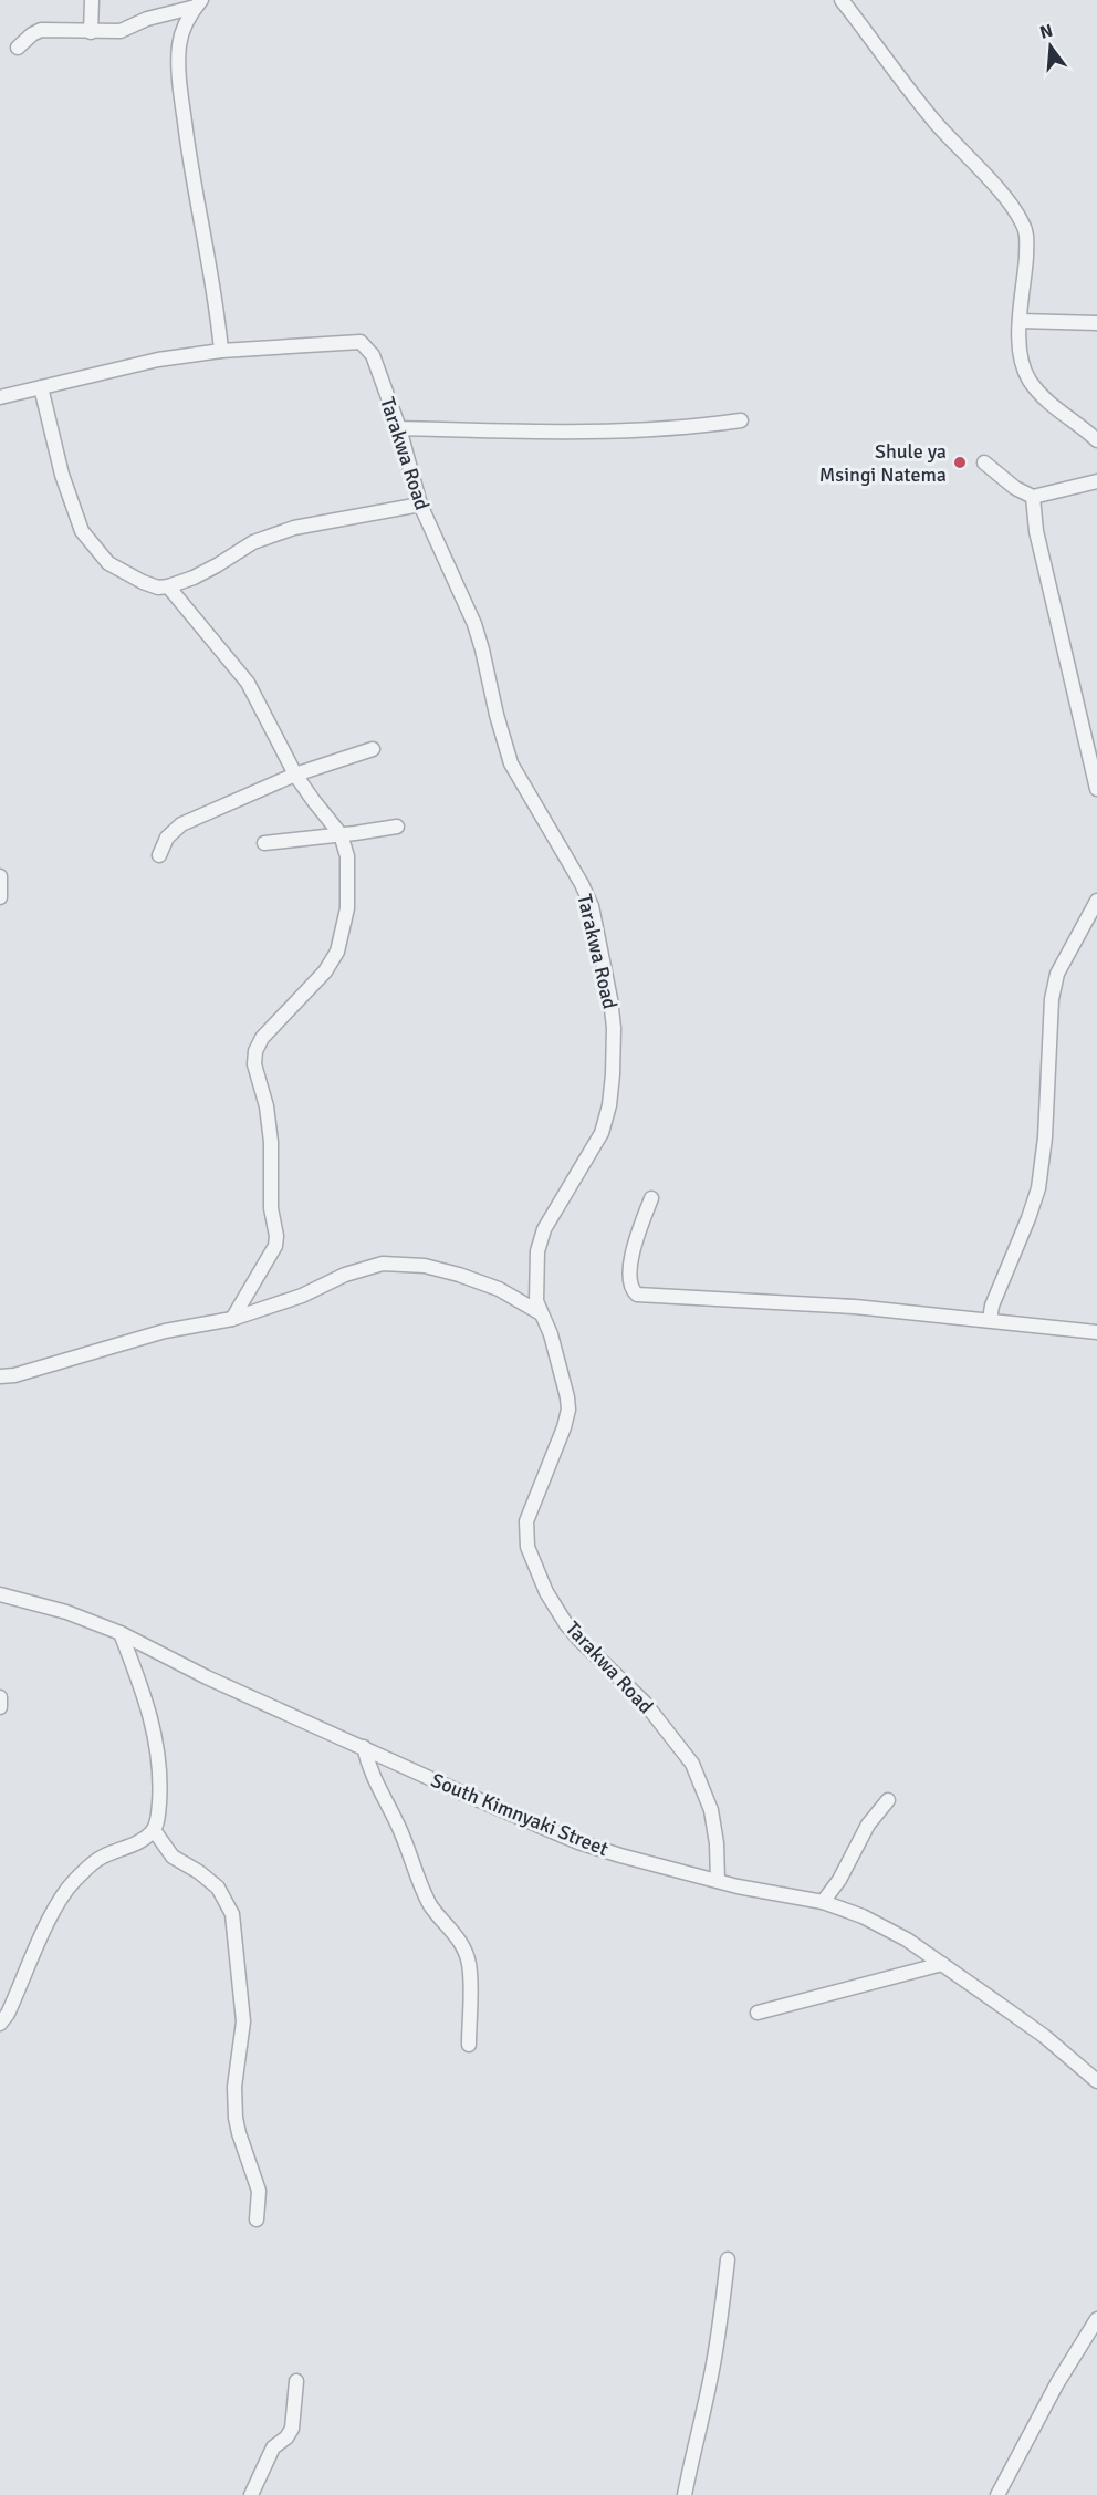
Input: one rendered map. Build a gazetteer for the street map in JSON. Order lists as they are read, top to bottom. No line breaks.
{"streets":{"street":["Tarakwa Road","South Kimnyaki Street"]},"crossings":[["Tarakwa Road","South Kimnyaki Street"]],"places":["Shule ya Msingi Natema"],"north":"top"}
